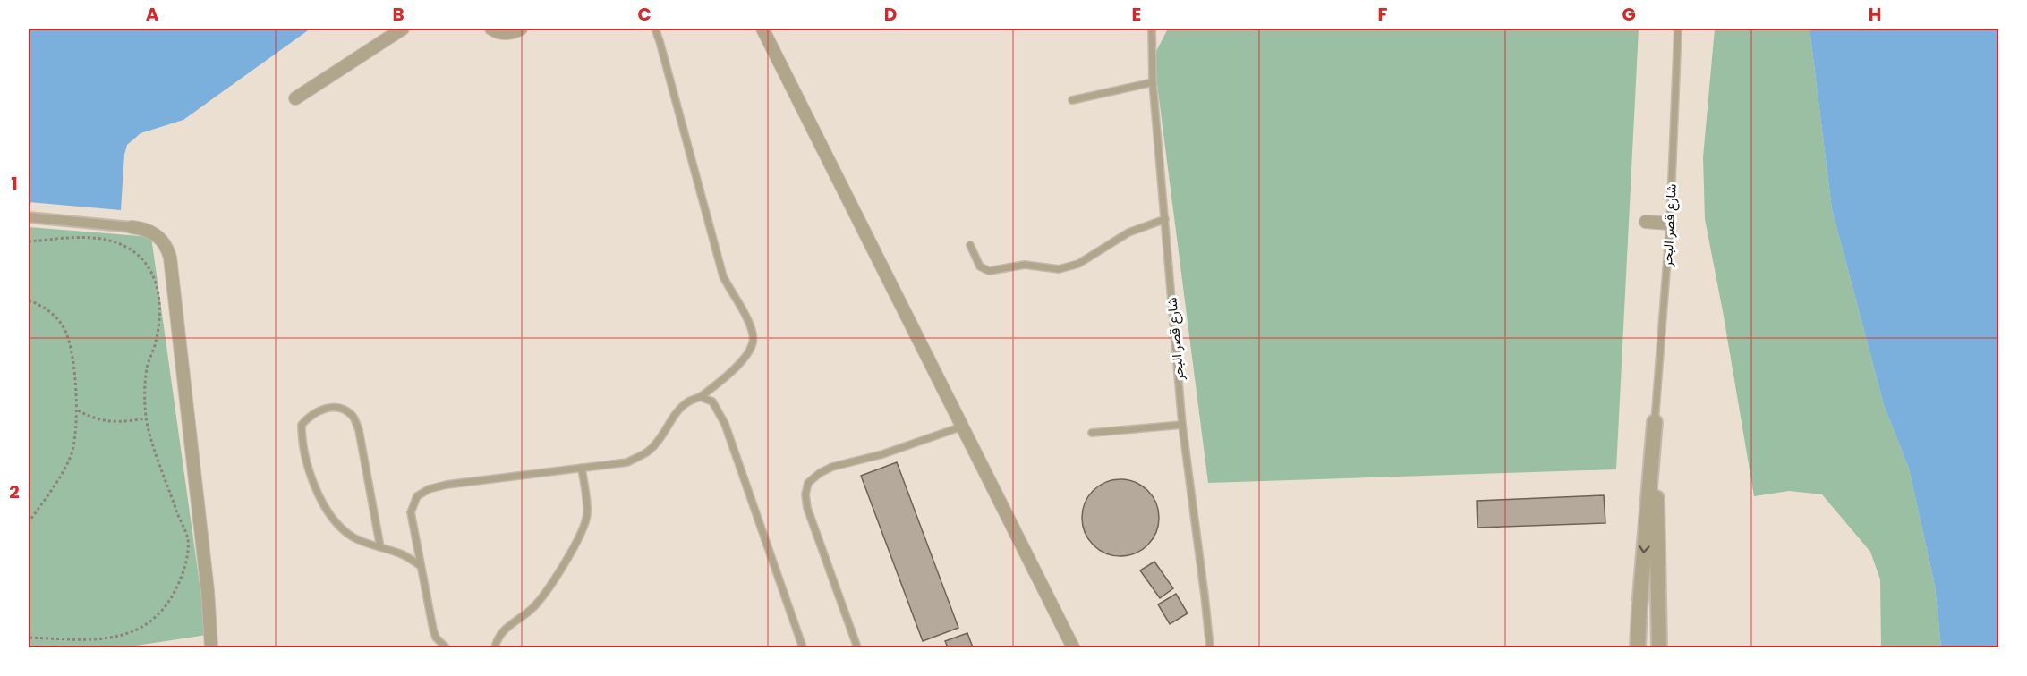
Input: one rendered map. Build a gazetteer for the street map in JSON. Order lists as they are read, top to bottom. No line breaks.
{"streets":{"street":["شارع قصر البحر"]},"grid":{"columns":["A","B","C","D","E","F","G","H"],"rows":["1","2"]}}
